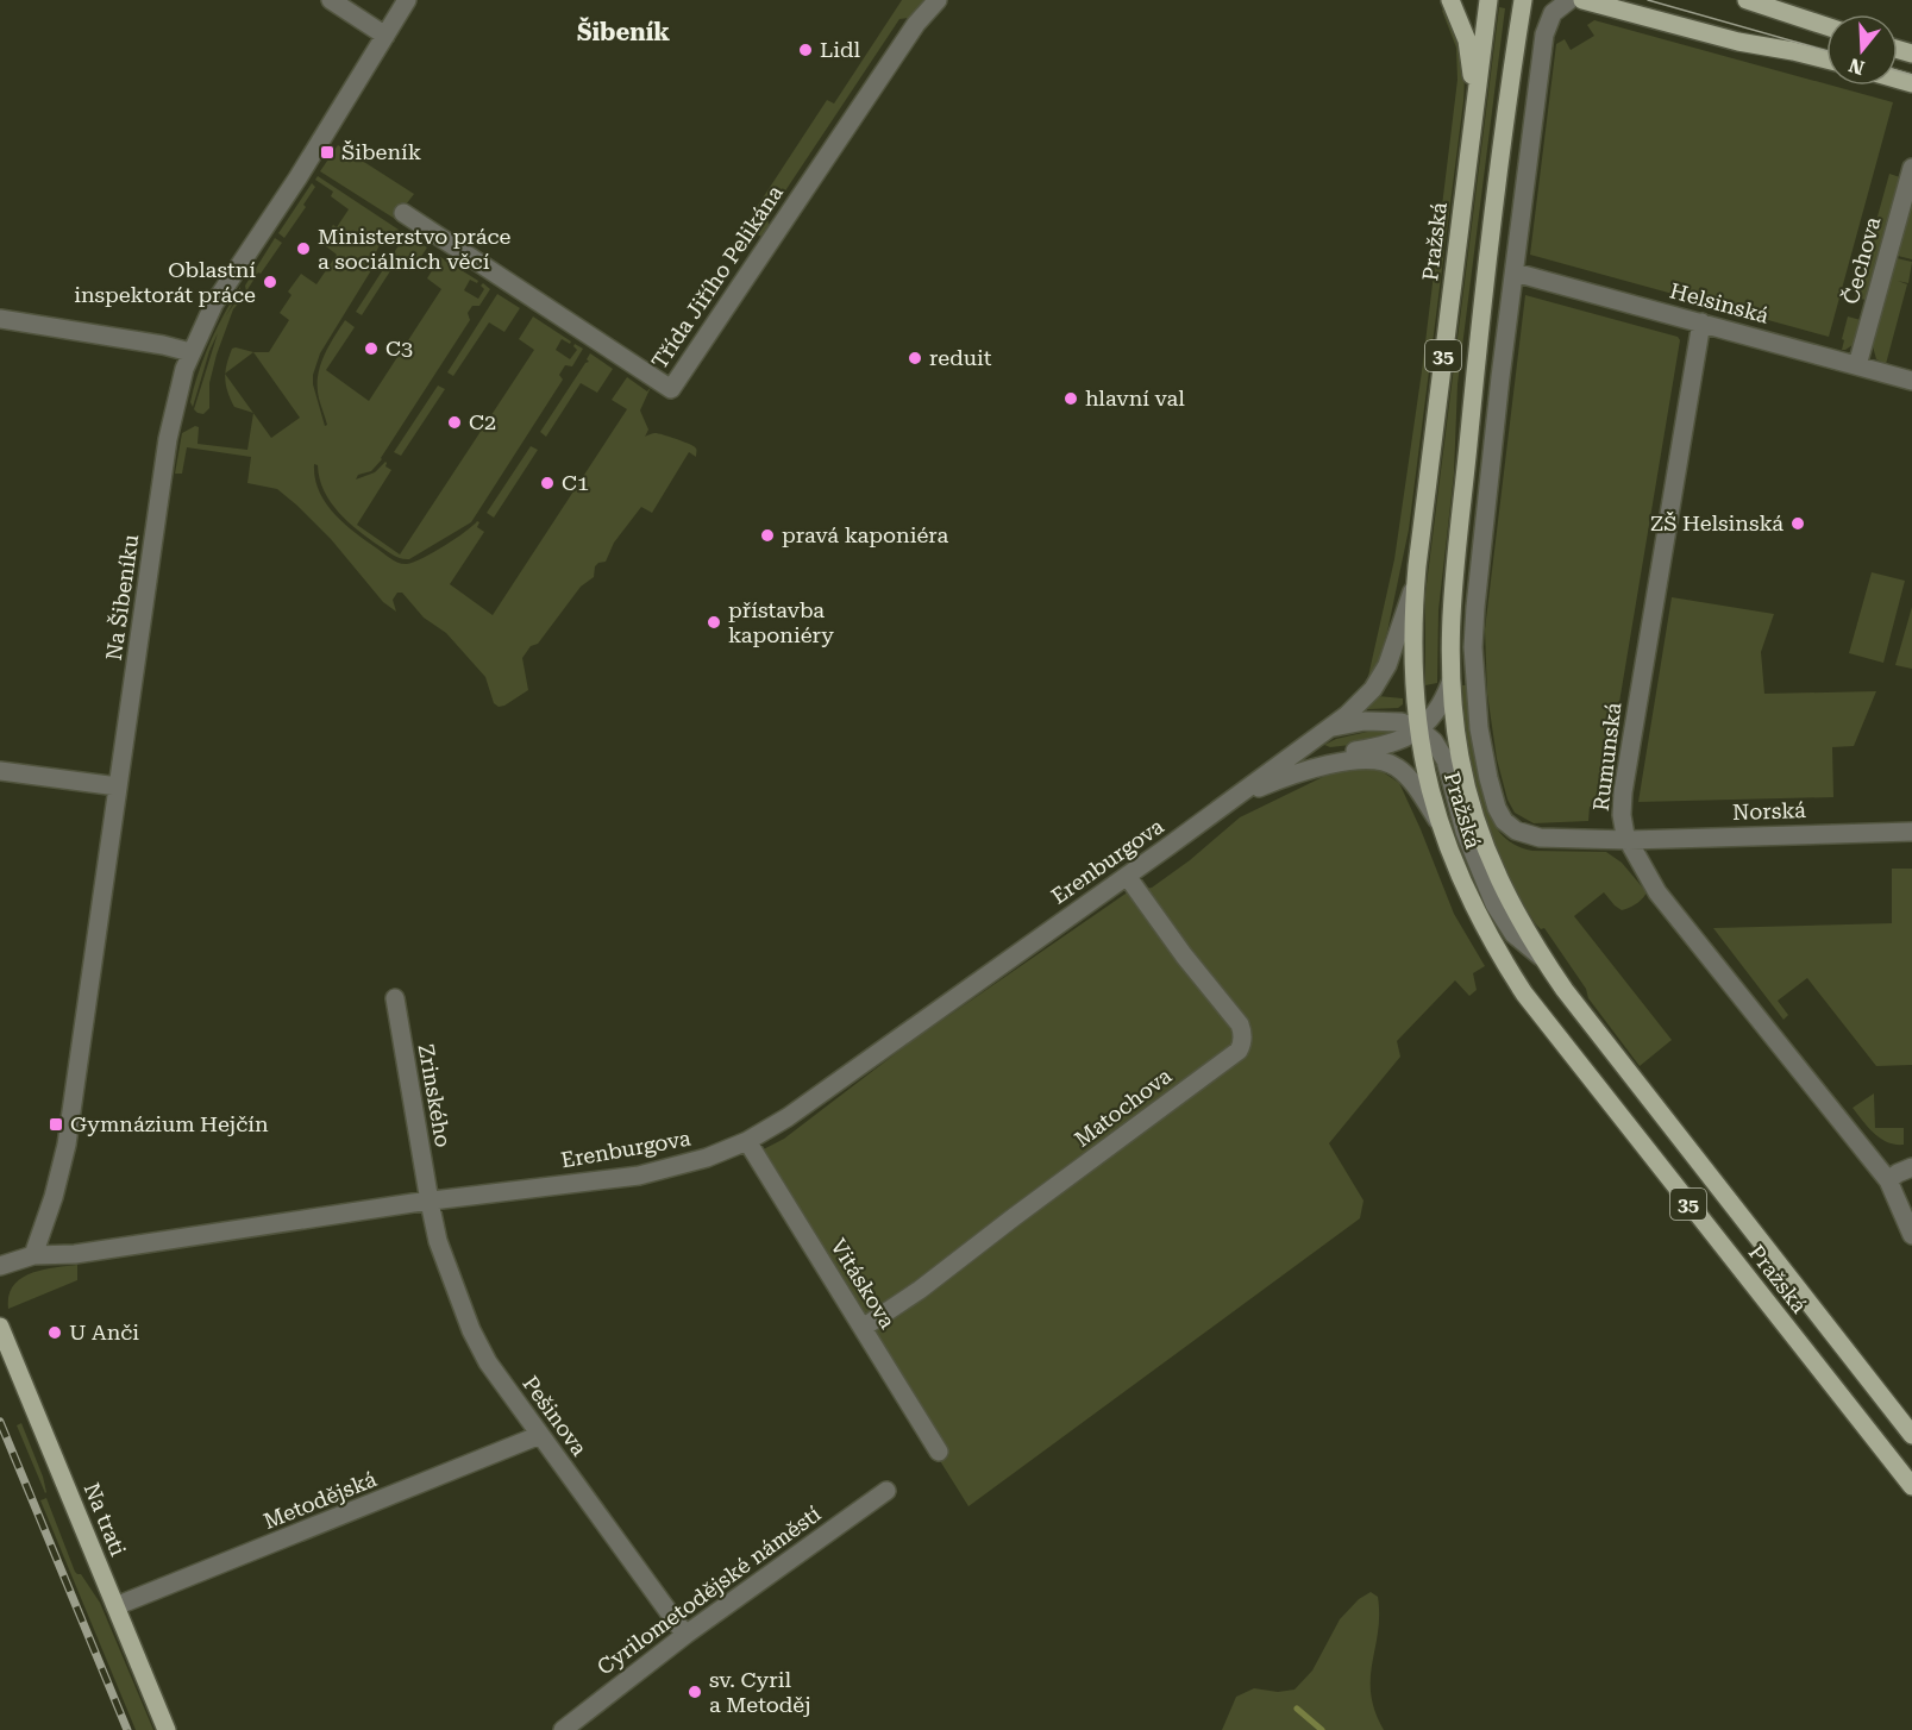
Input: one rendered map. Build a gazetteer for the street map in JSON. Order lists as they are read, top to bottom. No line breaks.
{"streets":{"main road":["Pražská","35","Na trati"],"street":["Čechova","Třída Jiřího Pelikána","Helsinská","Na Šibeníku","Rumunská","Norská","Erenburgova","Zrinského","Matochova","Vitáskova","Pešinova","Metodějská","Cyrilometodějské náměstí"]},"crossings":[["Pražská","Helsinská"],["Pražská","Rumunská"],["Pražská","Norská"],["Pražská","Erenburgova"],["Čechova","Helsinská"],["Helsinská","Rumunská"],["Na Šibeníku","Erenburgova"],["Rumunská","Norská"],["Erenburgova","Zrinského"],["Erenburgova","Matochova"],["Erenburgova","Vitáskova"],["Erenburgova","Pešinova"],["Zrinského","Pešinova"],["Matochova","Vitáskova"],["Pešinova","Metodějská"],["Pešinova","Cyrilometodějské náměstí"],["Metodějská","Na trati"]],"districts":["Šibeník"],"places":{"other":["Lidl","Ministerstvo práce a sociálních věcí","Oblastní inspektorát práce","C3","reduit","hlavní val","C2","C1","ZŠ Helsinská","pravá kaponiéra","přístavba kaponiéry","U Anči","sv. Cyril a Metoděj"],"transit":["Šibeník","Gymnázium Hejčín"]},"north":"bottom"}
